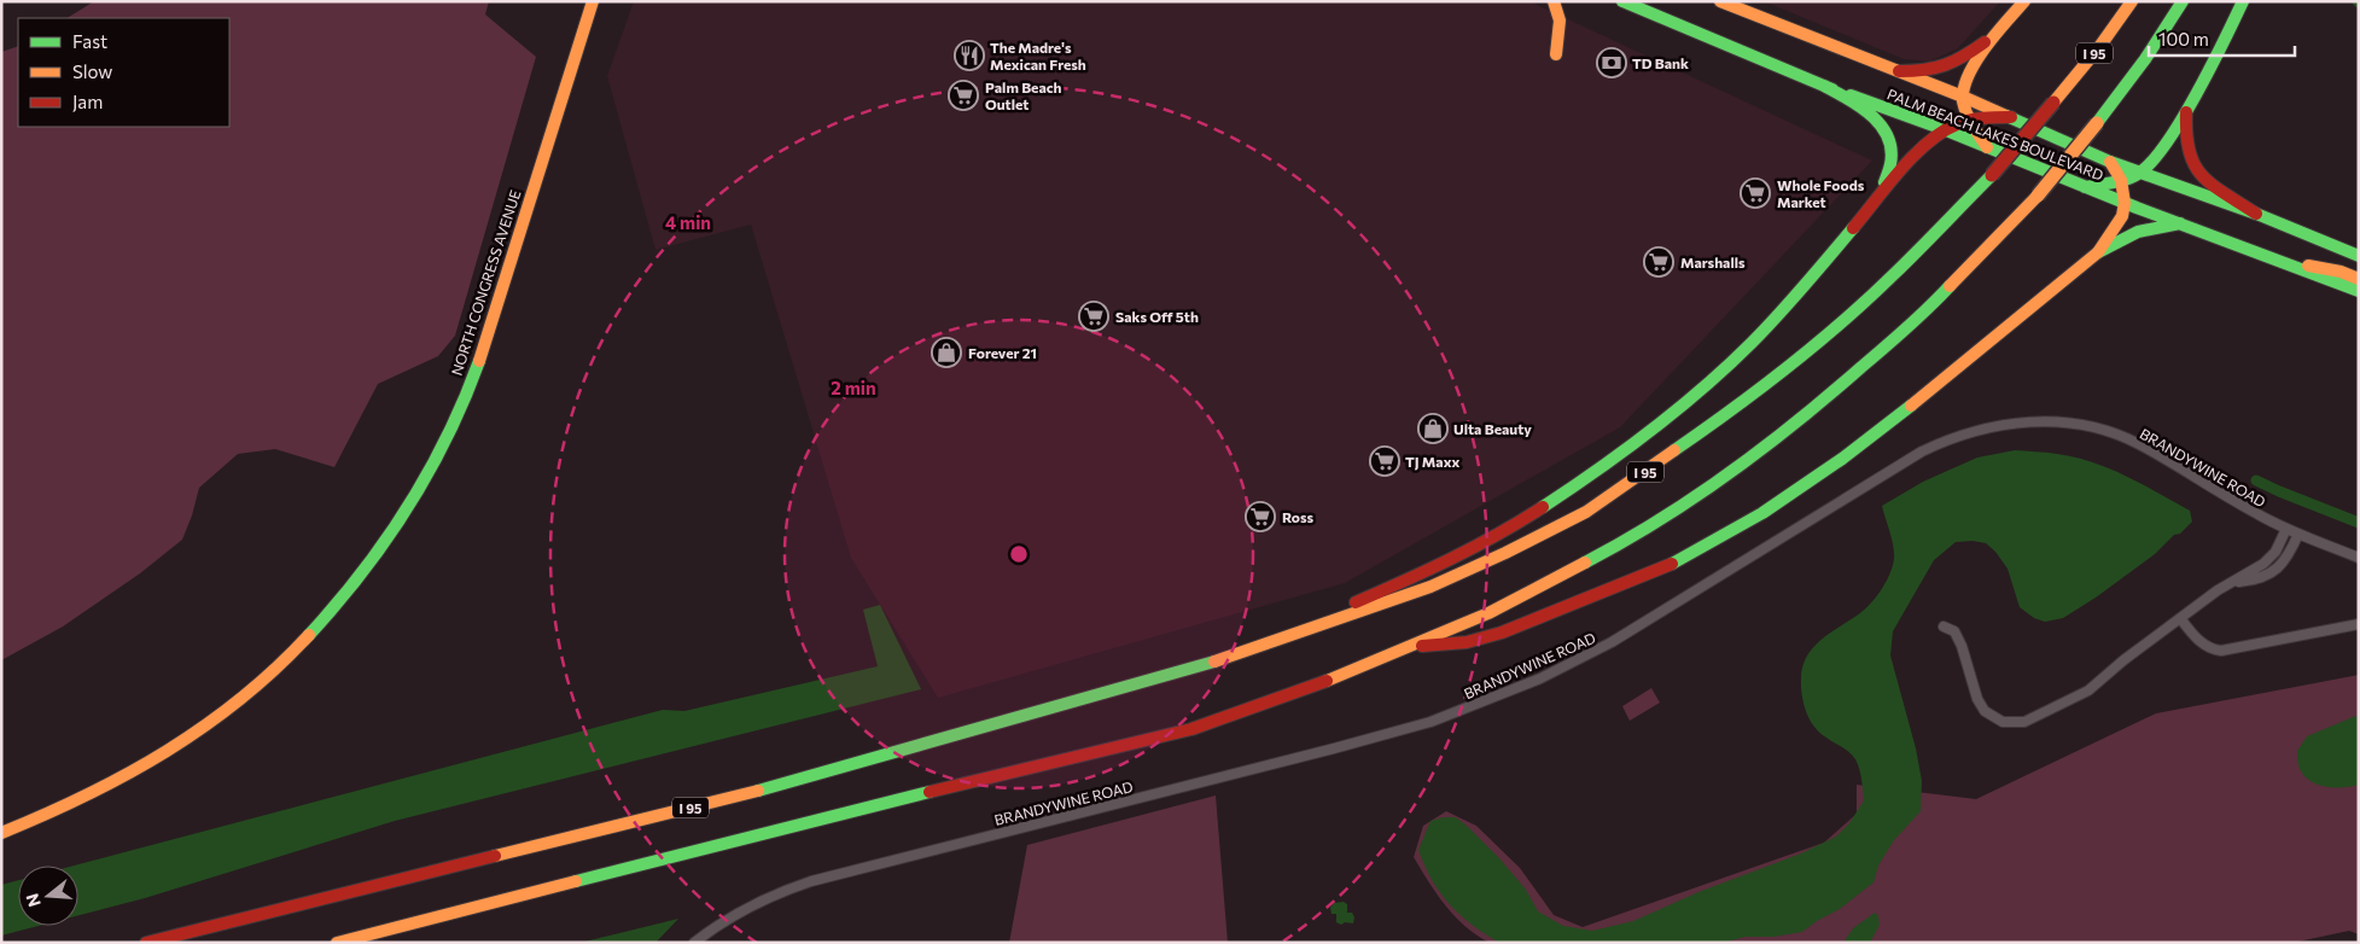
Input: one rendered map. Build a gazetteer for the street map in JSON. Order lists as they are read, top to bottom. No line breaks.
{"streets":{"main road":["I 95","PALM BEACH LAKES BOULEVARD","NORTH CONGRESS AVENUE"],"street":["BRANDYWINE ROAD"]},"places":{"restaurant":["The Madre's Mexican Fresh"],"bank":["TD Bank"],"supermarket":["Palm Beach Outlet","Whole Foods Market","Marshalls","Saks Off 5th","TJ Maxx","Ross"],"shop":["Forever 21","Ulta Beauty"]},"legend":["Fast","Slow","Jam"],"scale_bar":"100 m","north":"left","rings":["4 min","2 min"]}
